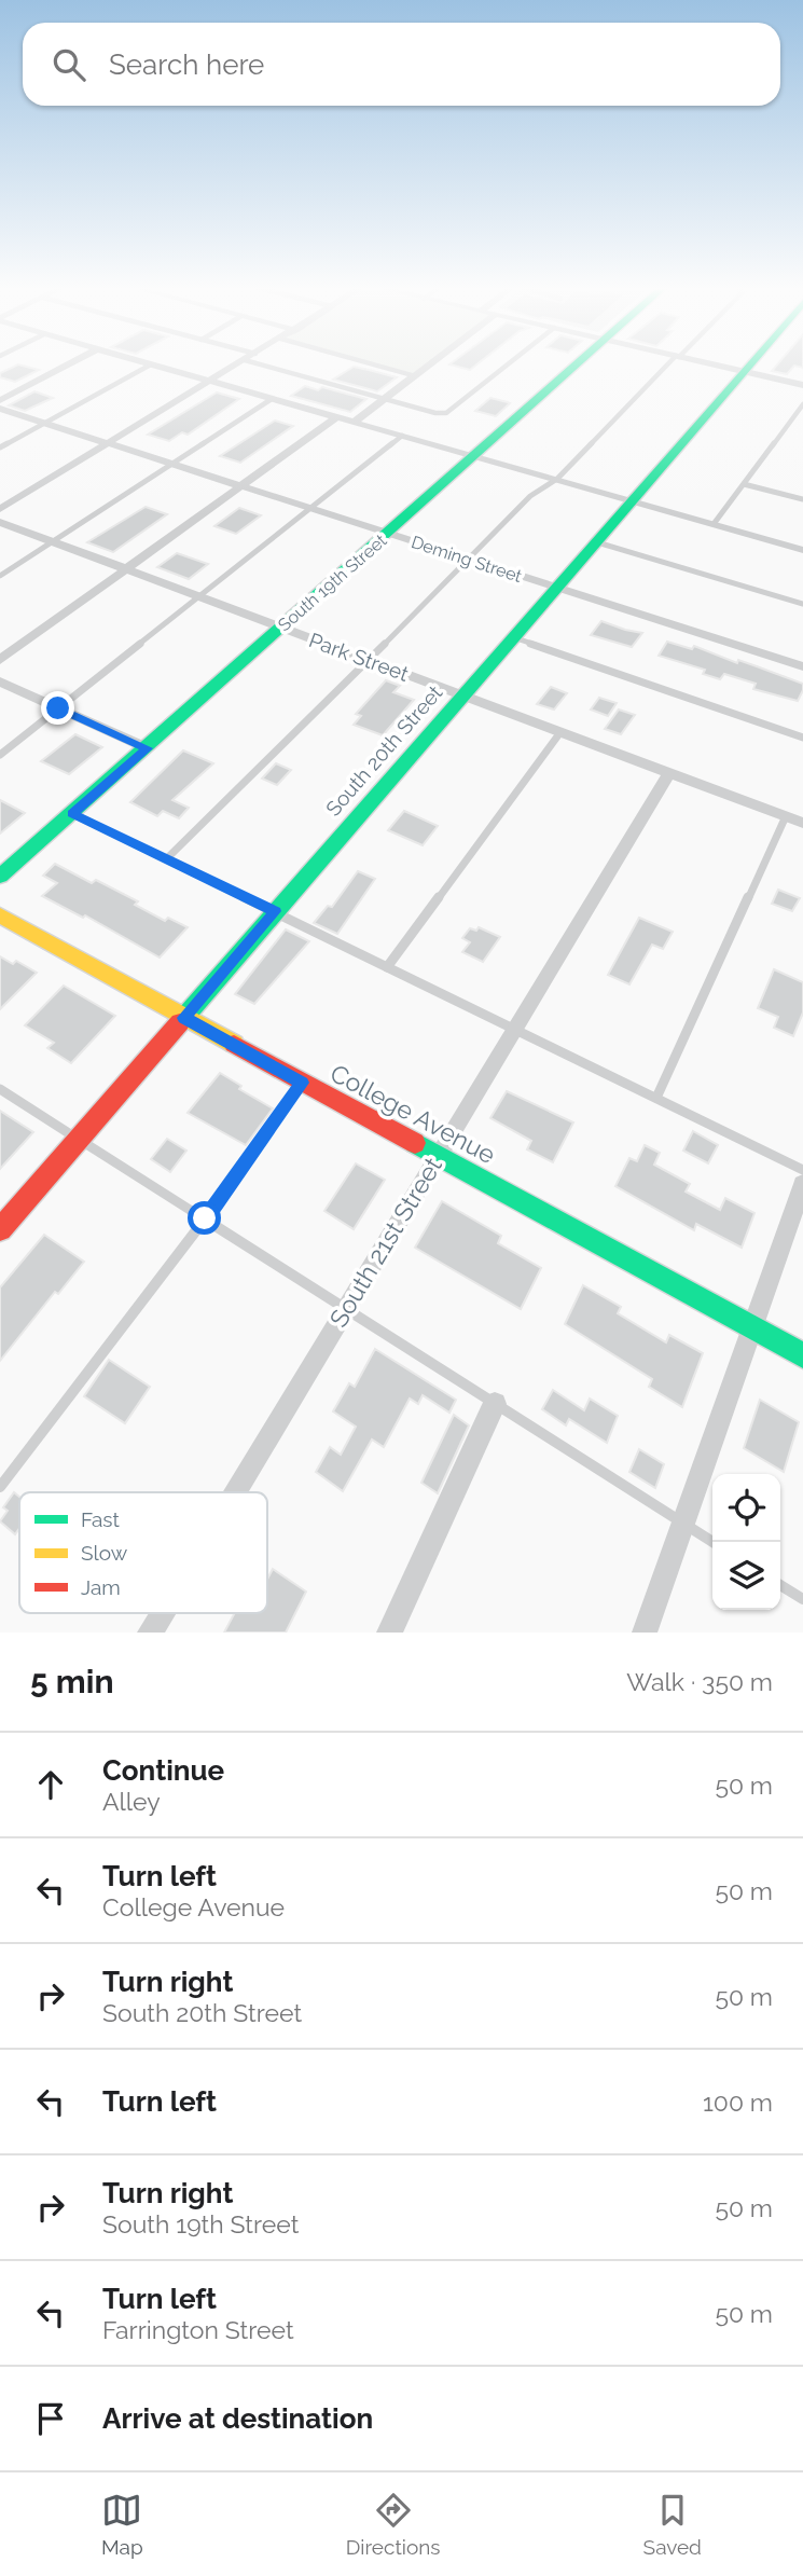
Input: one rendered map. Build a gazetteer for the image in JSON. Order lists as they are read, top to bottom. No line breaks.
{"streets":{"street":["Deming Street","South 19th Street","Park Street","South 20th Street","College Avenue","South 21st Street"]},"crossings":[["Deming Street","South 19th Street"],["Deming Street","South 20th Street"],["South 19th Street","Park Street"],["Park Street","South 20th Street"],["Park Street","South 21st Street"],["South 20th Street","College Avenue"],["College Avenue","South 21st Street"]],"legend":["Fast","Slow","Jam"],"page":{"search":"Search here","heading":["5 min","Walk · 350 m"],"list":[["Continue","Alley","50 m"],["Turn left","College Avenue","50 m"],["Turn right","South 20th Street","50 m"],["Turn left","100 m"],["Turn right","South 19th Street","50 m"],["Turn left","Farrington Street","50 m"],"Arrive at destination"],"nav":["Map","Directions","Saved"]}}
